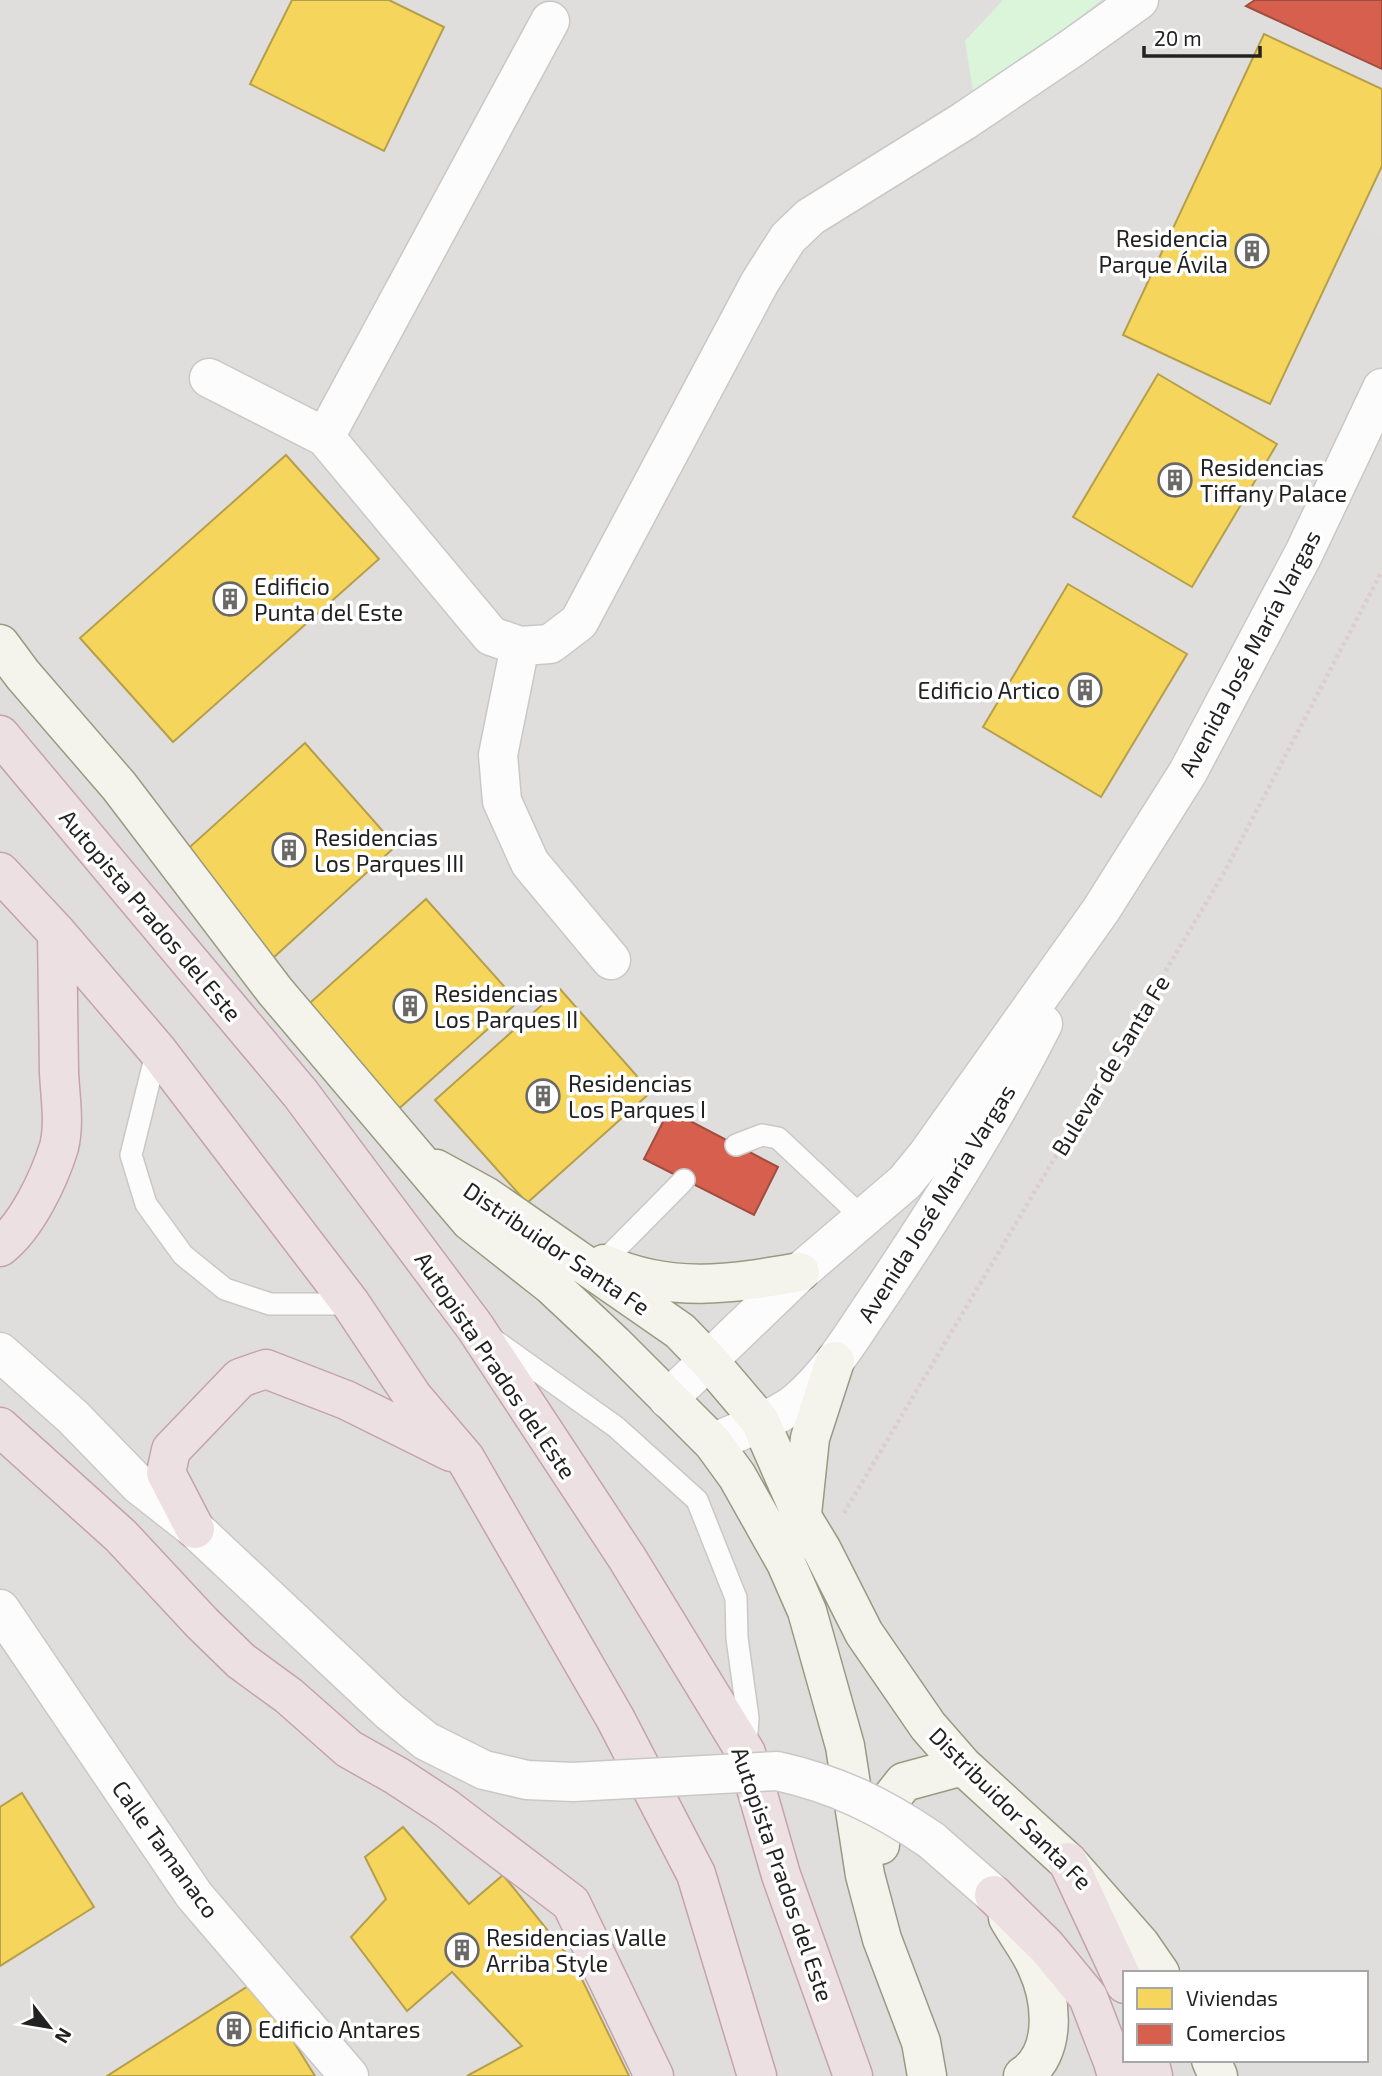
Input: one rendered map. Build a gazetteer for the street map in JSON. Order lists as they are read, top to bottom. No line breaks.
{"streets":{"highway":["Autopista Prados del Este"],"street":["Avenida José María Vargas","Distribuidor Santa Fe","Calle Tamanaco"],"path":["Bulevar de Santa Fe"]},"crossings":[["Avenida José María Vargas","Distribuidor Santa Fe"],["Bulevar de Santa Fe","Distribuidor Santa Fe"]],"places":{"building":["Residencia Parque Ávila","Residencias Tiffany Palace","Edificio Punta del Este","Edificio Artico","Residencias Los Parques III","Residencias Los Parques II","Residencias Los Parques I","Residencias Valle Arriba Style","Edificio Antares"]},"legend":["Viviendas","Comercios"],"scale_bar":"20 m","north":"bottom right"}
